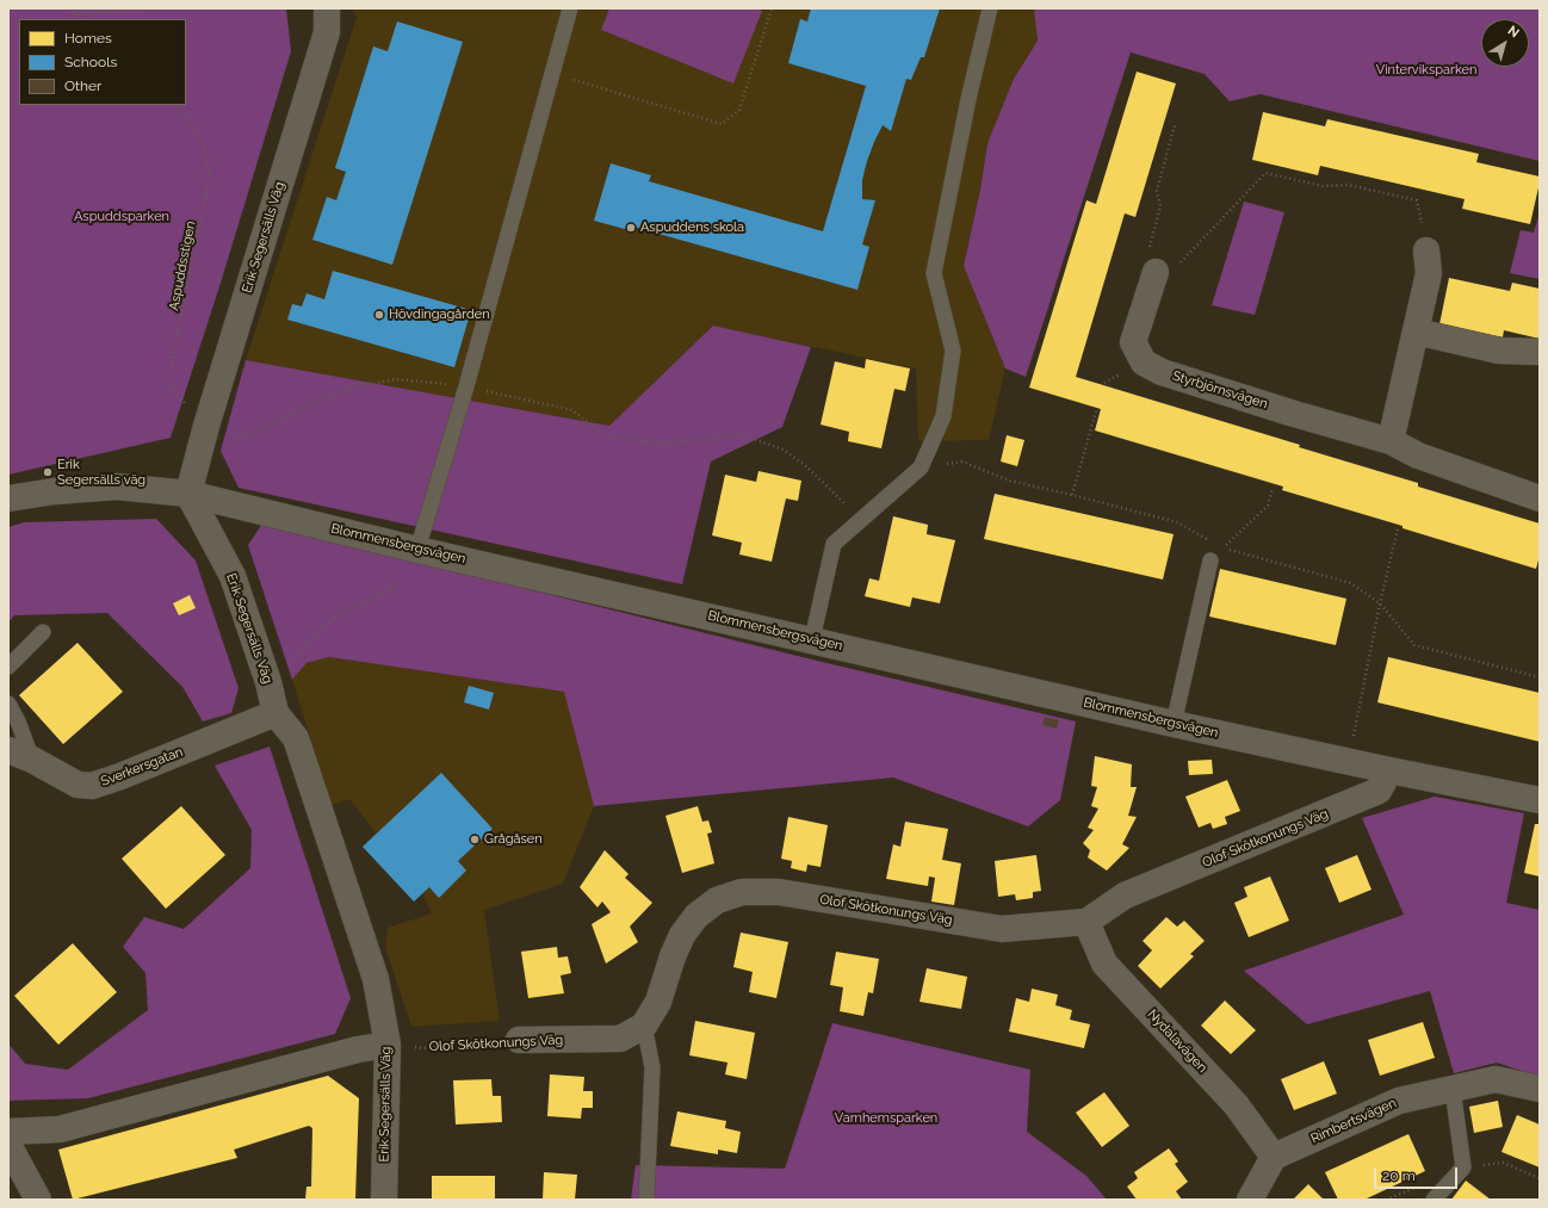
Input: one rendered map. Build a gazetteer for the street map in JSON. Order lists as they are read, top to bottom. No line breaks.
{"streets":{"street":["Erik Segersälls Väg","Styrbjörnsvägen","Blommensbergsvägen","Sverkersgatan","Olof Skötkonungs Väg","Nydalavägen","Rimbertsvägen"],"path":["Aspuddsstigen"]},"crossings":[["Erik Segersälls Väg","Aspuddsstigen"],["Erik Segersälls Väg","Blommensbergsvägen"],["Erik Segersälls Väg","Sverkersgatan"],["Blommensbergsvägen","Olof Skötkonungs Väg"],["Olof Skötkonungs Väg","Nydalavägen"],["Nydalavägen","Rimbertsvägen"]],"parks":["Vinterviksparken","Aspuddsparken","Varnhemsparken"],"places":["Aspuddens skola","Hövdingagården","Erik Segersälls väg","Grågåsen"],"legend":["Homes","Schools","Other"],"scale_bar":"20 m","north":"top right"}
